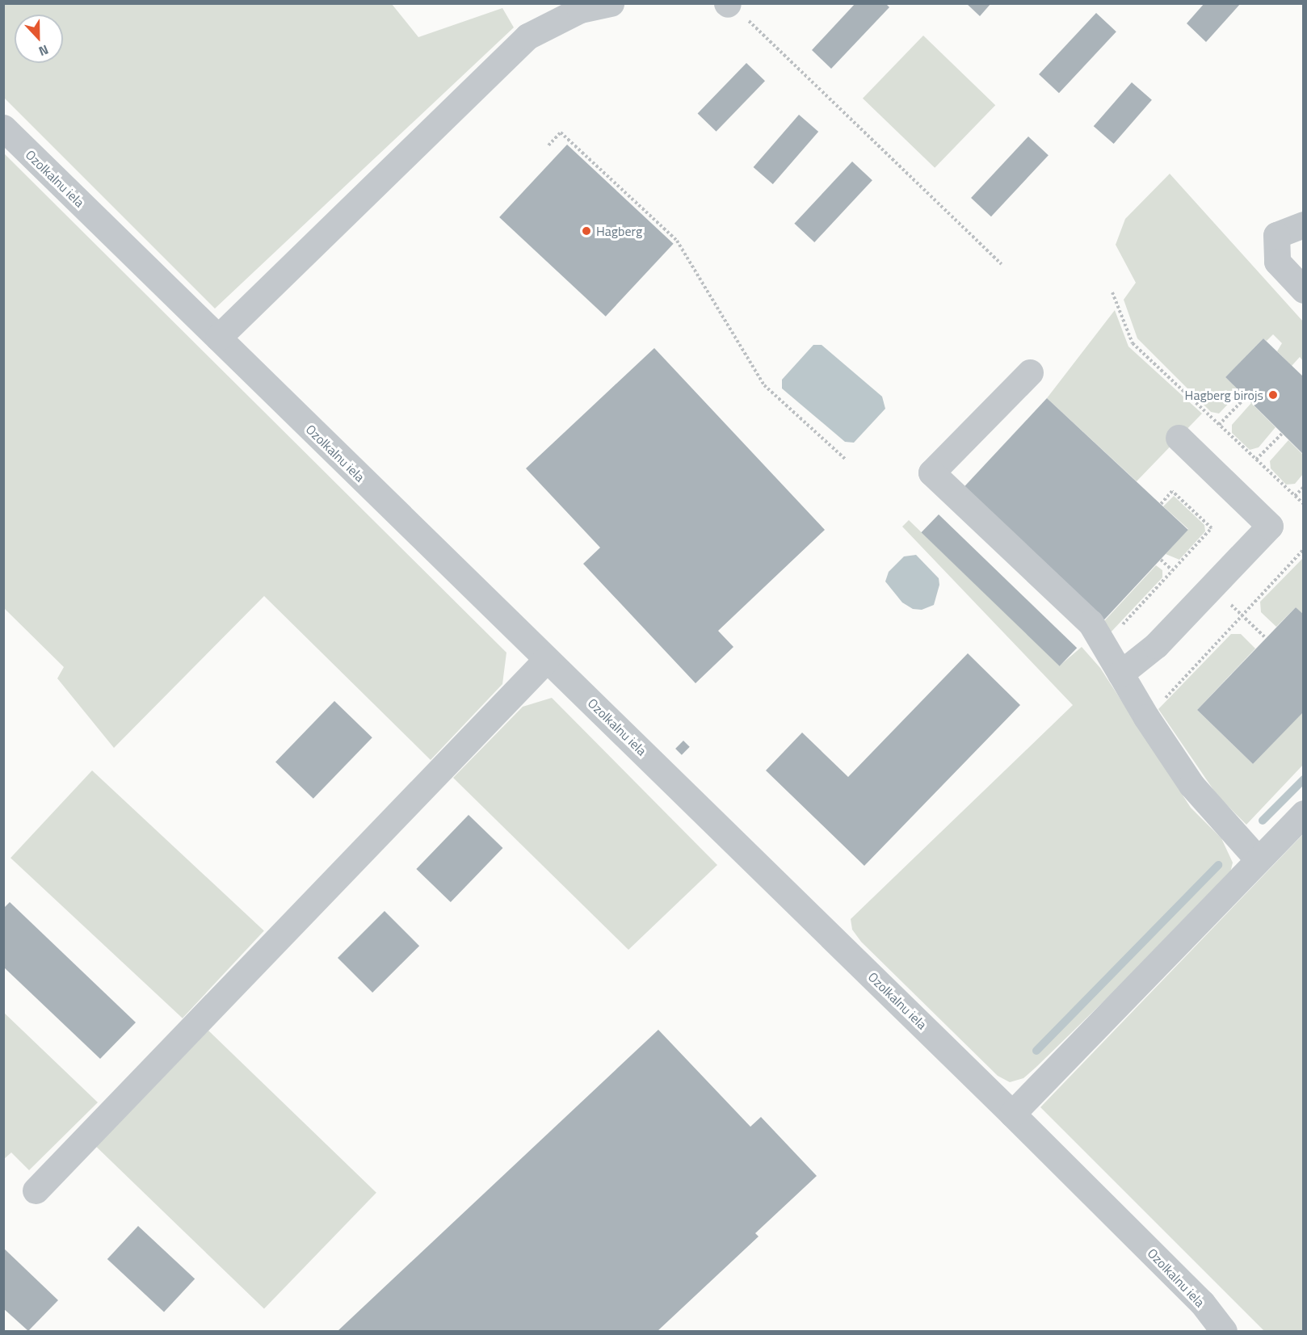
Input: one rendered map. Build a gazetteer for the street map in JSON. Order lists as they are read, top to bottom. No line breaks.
{"streets":{"street":["Ozolkalnu iela"]},"places":["Hagberg","Hagberg birojs"],"north":"bottom"}
